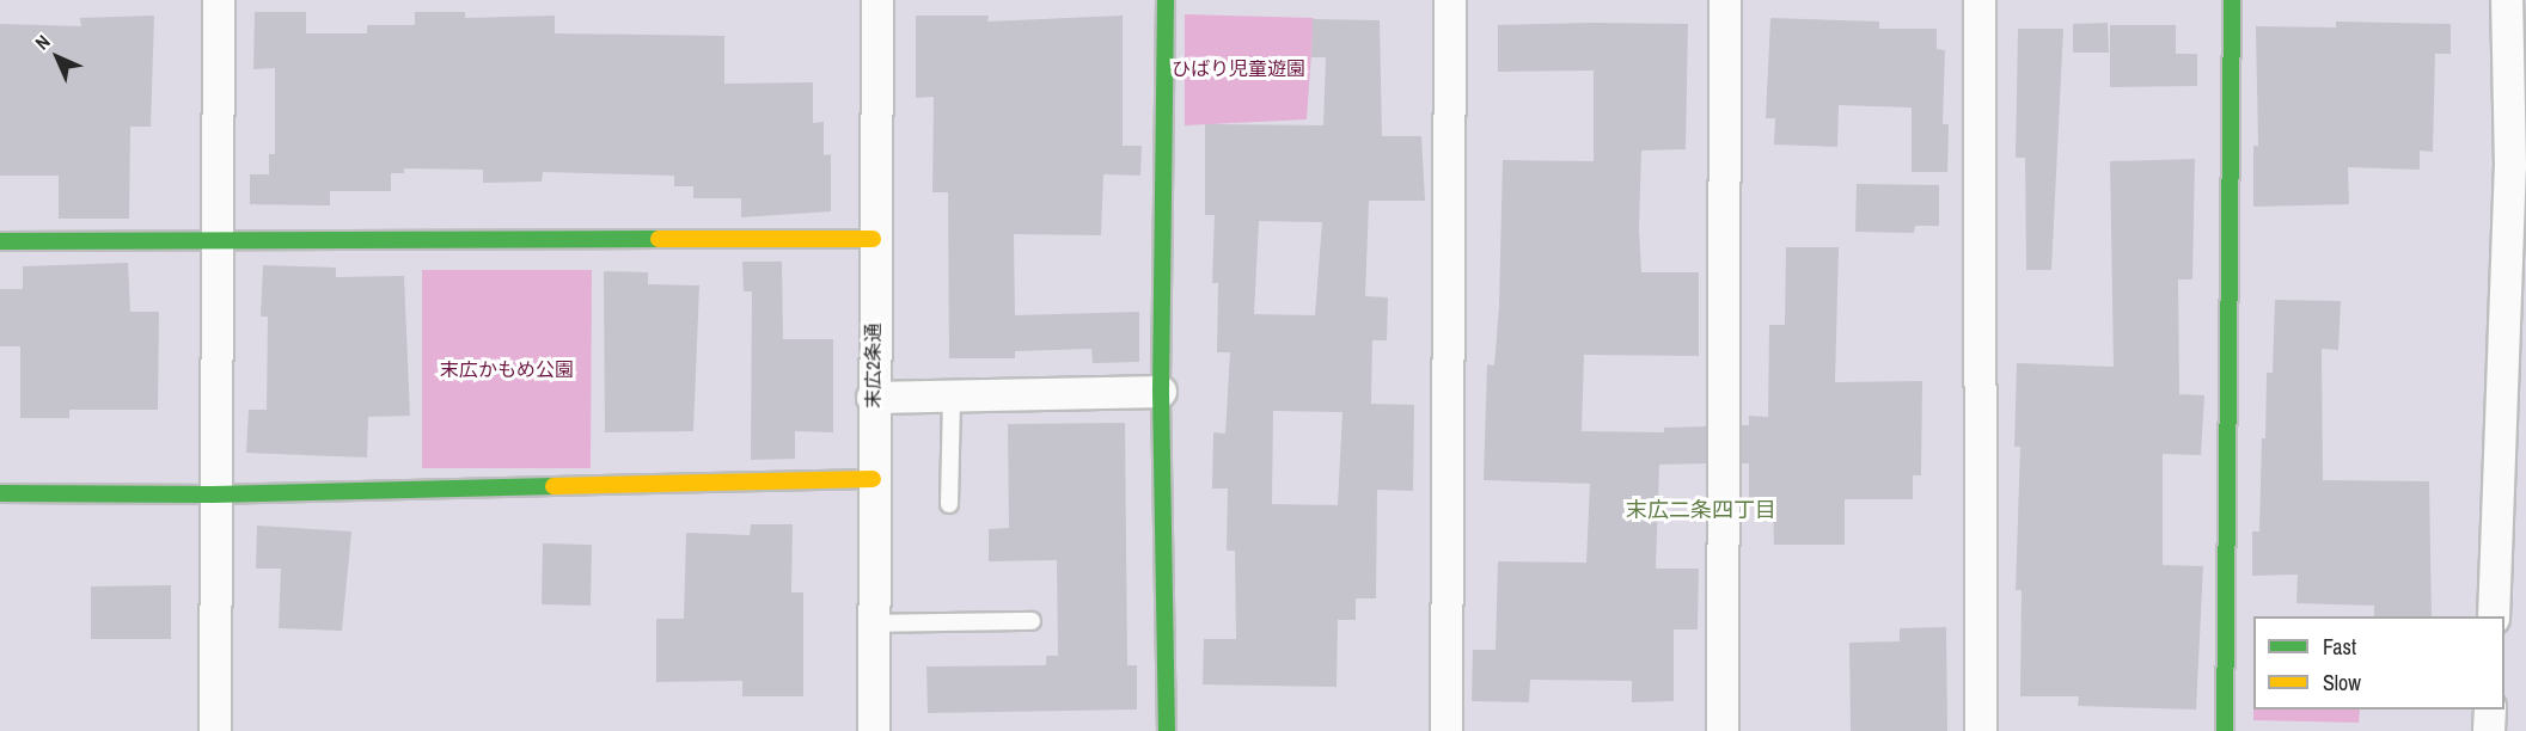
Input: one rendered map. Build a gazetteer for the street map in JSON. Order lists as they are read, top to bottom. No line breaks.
{"streets":{"street":["末広2条通"]},"districts":["末広二条四丁目"],"parks":["ひばり児童遊園","末広かもめ公園"],"legend":["Fast","Slow"],"north":"top left"}
